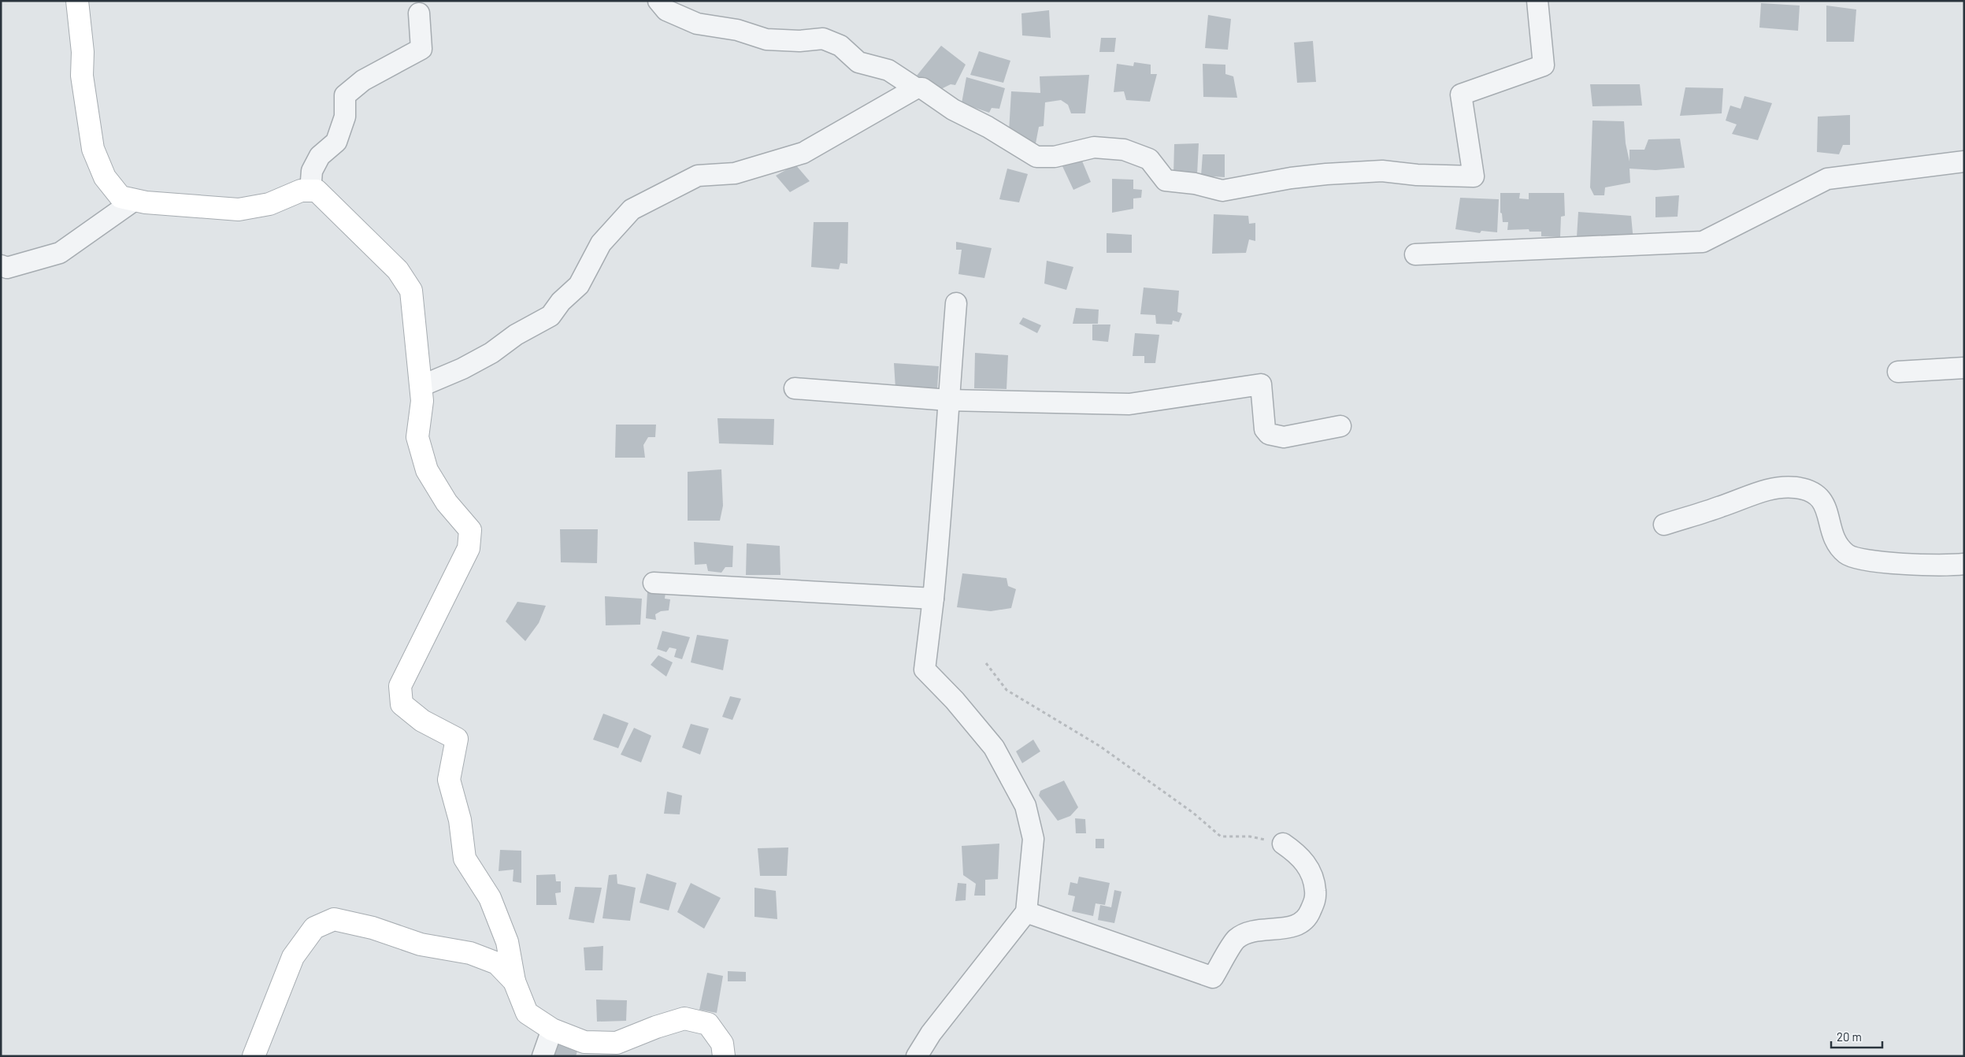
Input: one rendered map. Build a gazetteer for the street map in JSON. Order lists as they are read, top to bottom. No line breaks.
{"scale_bar":"20 m"}
